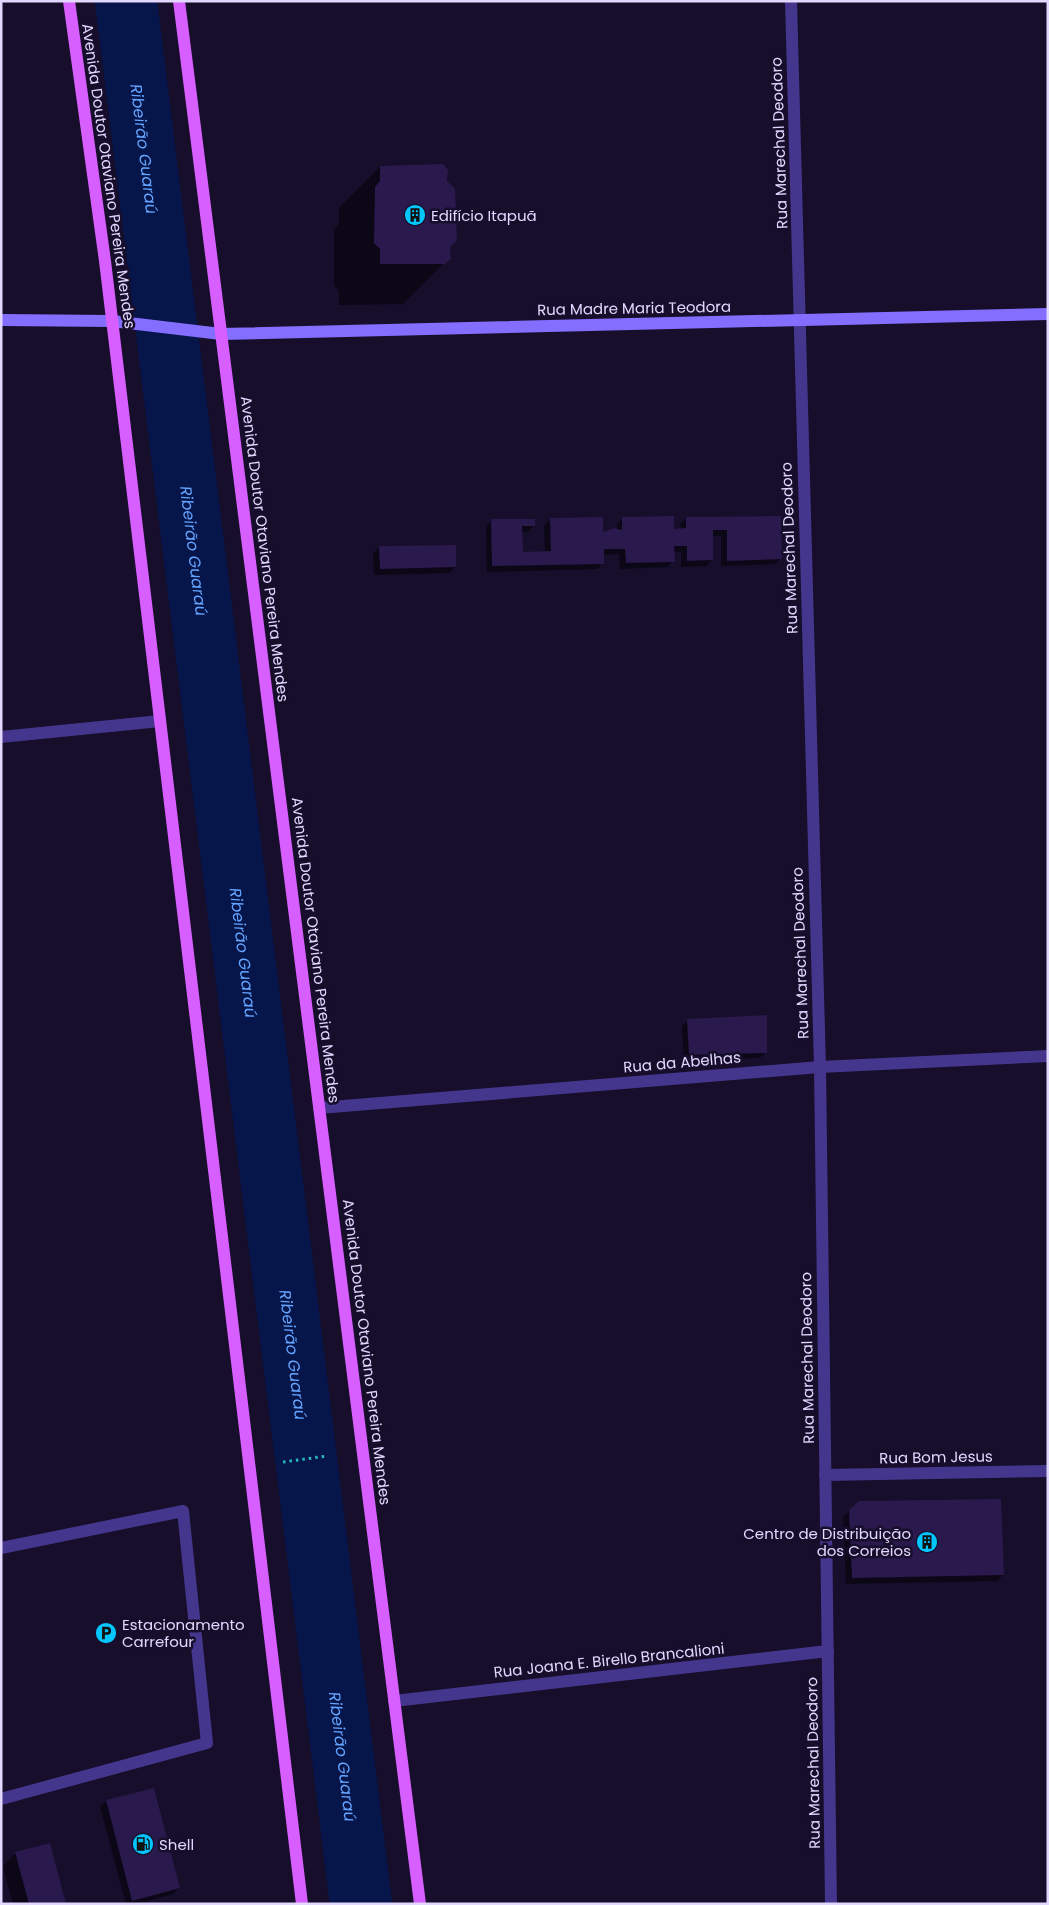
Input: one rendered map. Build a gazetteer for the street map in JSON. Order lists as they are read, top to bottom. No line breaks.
{"streets":{"main road":["Avenida Doutor Otaviano Pereira Mendes"],"street":["Rua Marechal Deodoro","Rua Madre Maria Teodora","Rua da Abelhas","Rua Bom Jesus","Rua Joana E. Birello Brancalioni"]},"crossings":[["Rua Marechal Deodoro","Rua Madre Maria Teodora"],["Rua Marechal Deodoro","Rua da Abelhas"],["Rua Marechal Deodoro","Rua Bom Jesus"],["Rua Marechal Deodoro","Rua Joana E. Birello Brancalioni"],["Avenida Doutor Otaviano Pereira Mendes","Rua Madre Maria Teodora"],["Avenida Doutor Otaviano Pereira Mendes","Rua da Abelhas"],["Avenida Doutor Otaviano Pereira Mendes","Rua Joana E. Birello Brancalioni"]],"water":["Ribeirão Guaraú"],"places":{"building":["Edifício Itapuã","Centro de Distribuição dos Correios"],"parking":["Estacionamento Carrefour"],"fuel station":["Shell"]}}
